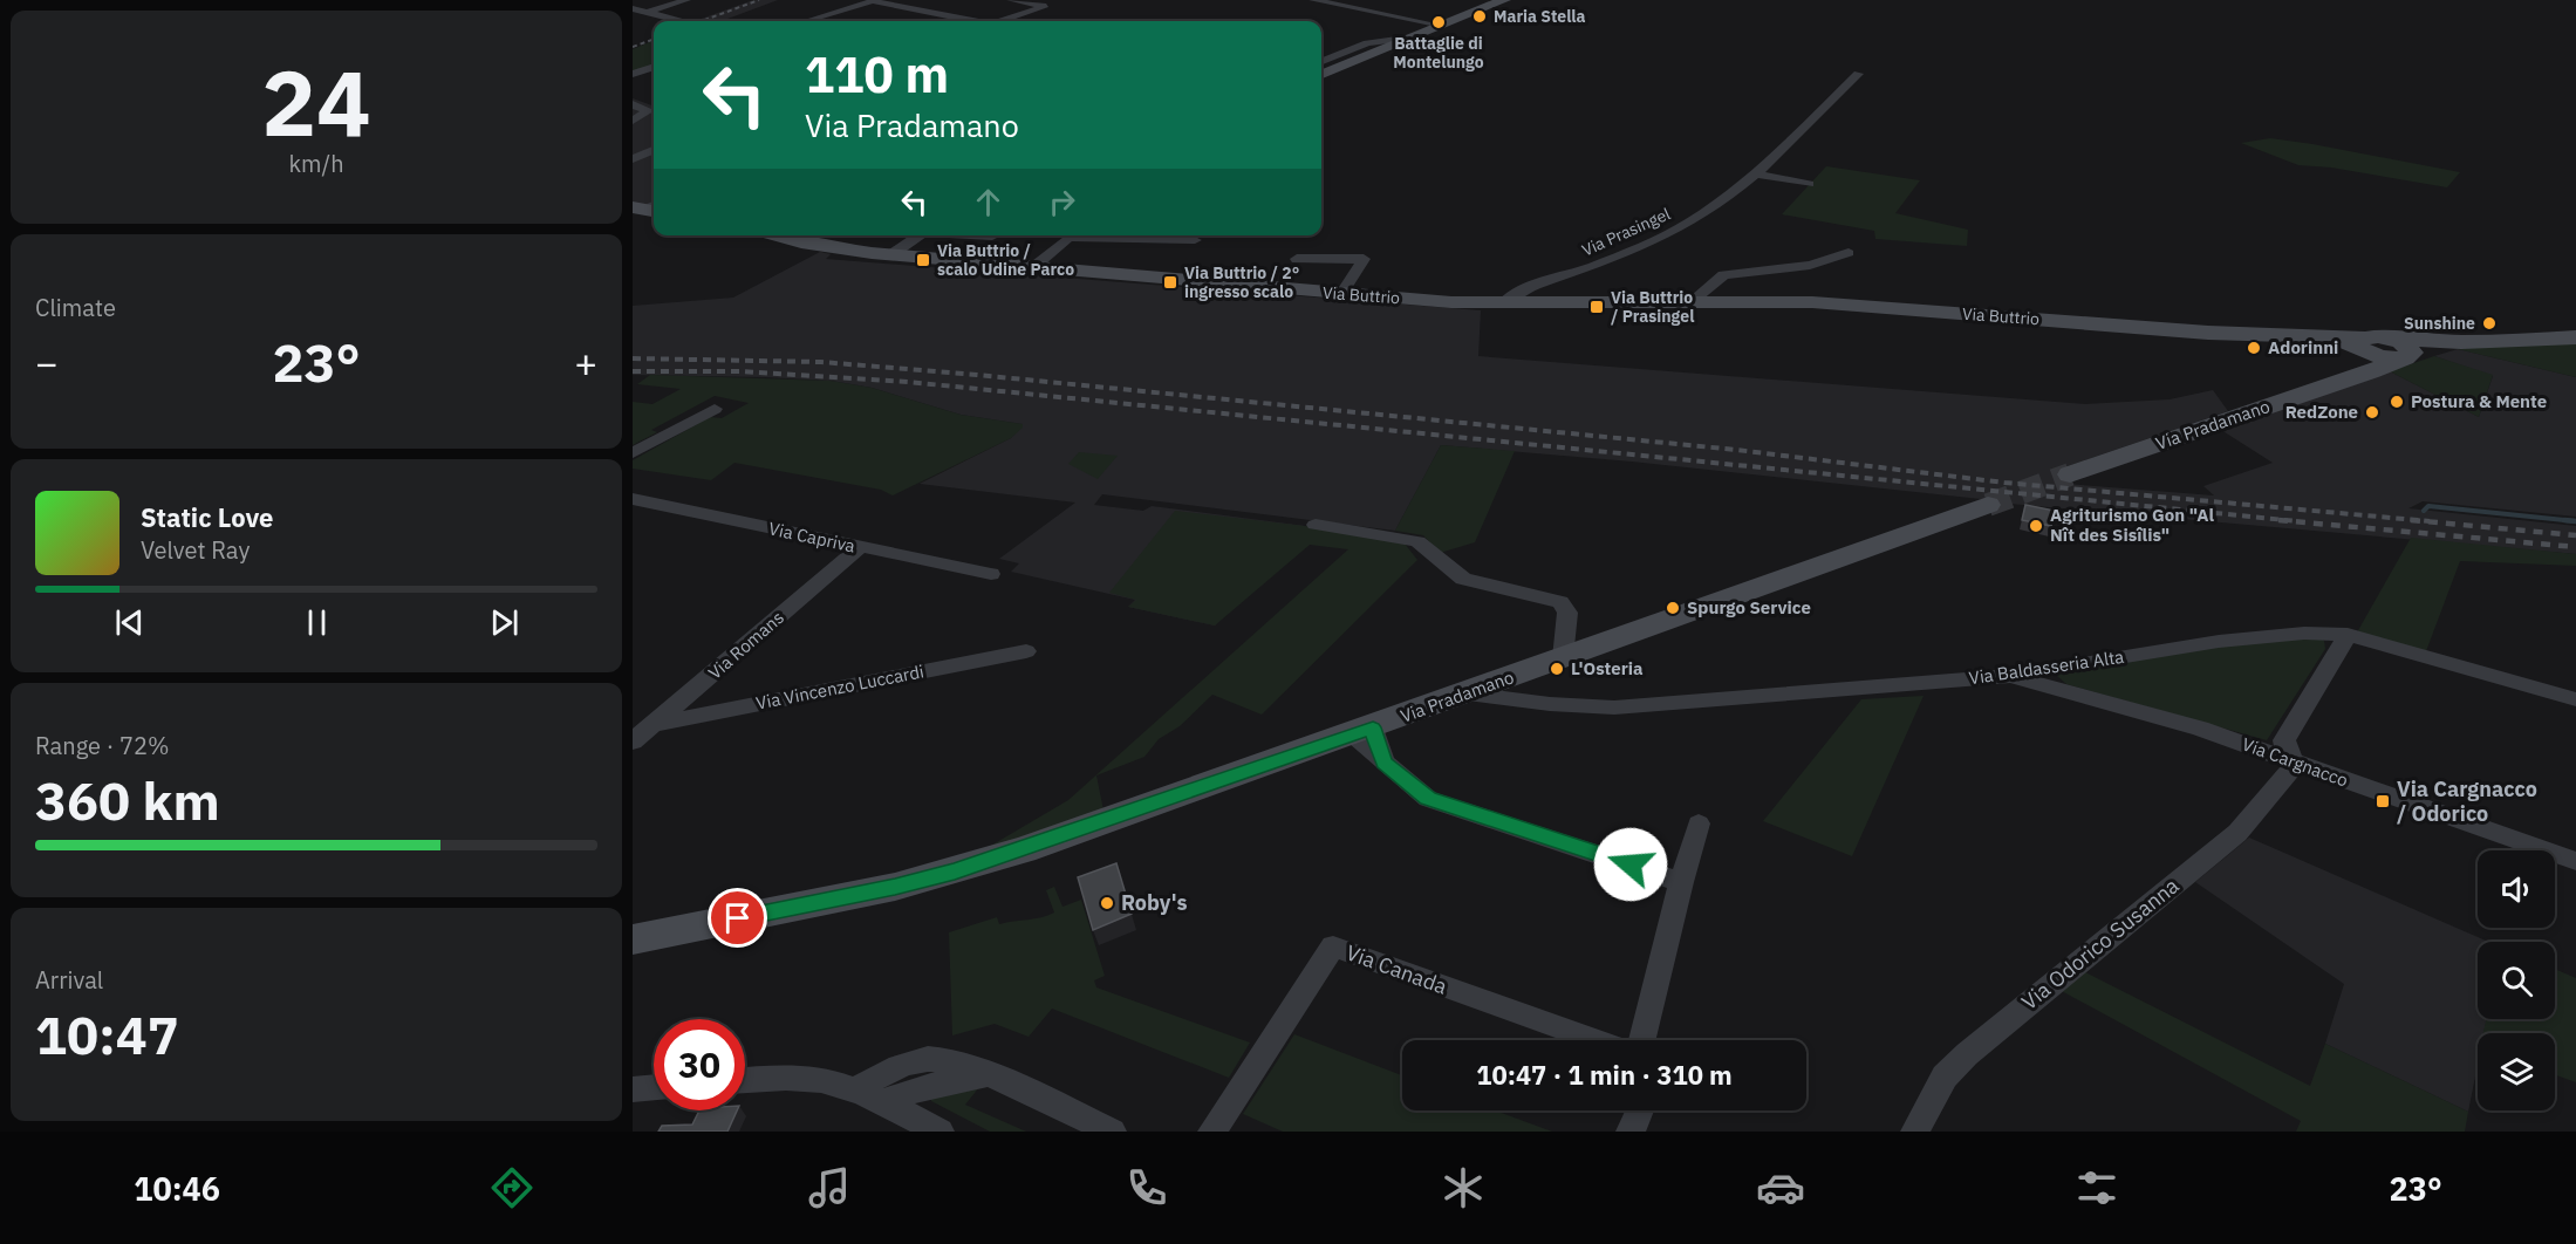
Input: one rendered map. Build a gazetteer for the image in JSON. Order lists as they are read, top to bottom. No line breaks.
{"streets":{"street":["Via Prasingel","Via Buttrio","Via Pradamano","Via Capriva","Via Romans","Via Baldasseria Alta","Via Vincenzo Luccardi","Via Cargnacco","Via Odorico Susanna","Via Canada"]},"crossings":[["Via Prasingel","Via Buttrio"],["Via Buttrio","Via Pradamano"],["Via Pradamano","Via Baldasseria Alta"],["Via Capriva","Via Romans"],["Via Romans","Via Vincenzo Luccardi"],["Via Baldasseria Alta","Via Cargnacco"],["Via Cargnacco","Via Odorico Susanna"]],"places":{"other":["Maria Stella","Battaglie di Montelungo","Sunshine","Adorinni","Postura & Mente","RedZone","Agriturismo Gon \"Al Nît des Sisîlis\"","Spurgo Service","L'Osteria","Roby's"],"transit":["Via Buttrio / scalo Udine Parco","Via Buttrio / 2° ingresso scalo","Via Buttrio / Prasingel","Via Cargnacco / Odorico"]},"page":{"tile":[["24","km/h"],"Climate",["Range · 72%","360 km"],["Arrival","10:47"]],"turn":["110 m","Via Pradamano"],"heat":["−","23°","+"],"song":["Static Love","Velvet Ray"],"limit":"30","trip":"10:47 · 1 min · 310 m","tabs":["10:46","23°"]}}
